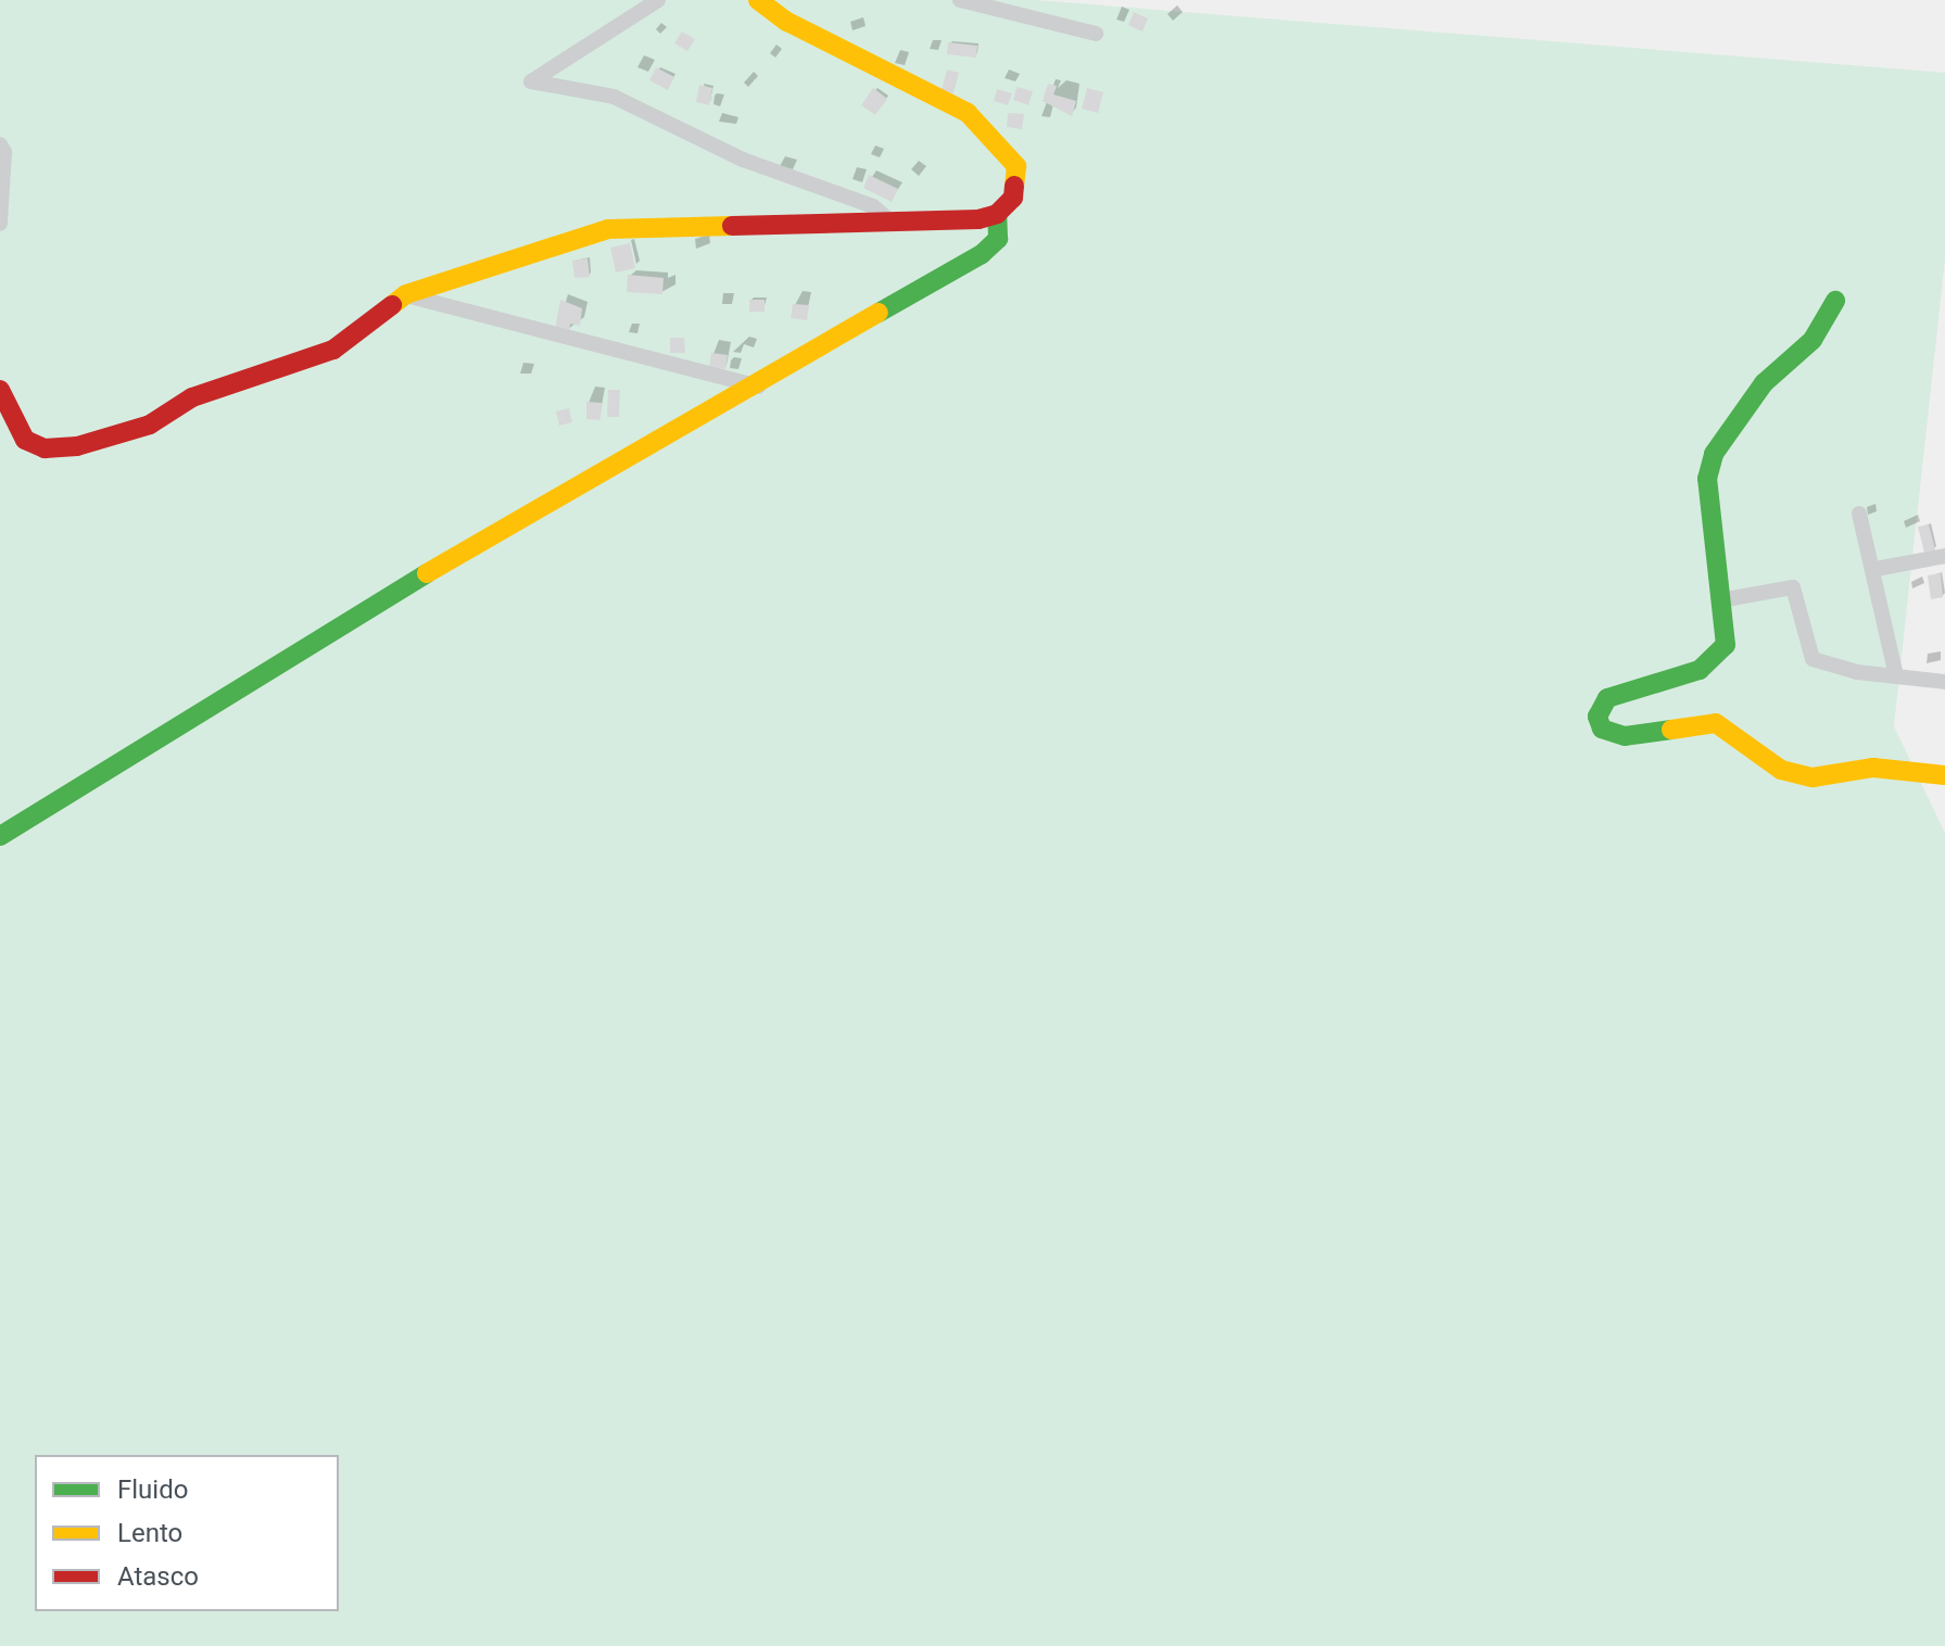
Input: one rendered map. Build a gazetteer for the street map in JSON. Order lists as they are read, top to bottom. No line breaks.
{"legend":["Fluido","Lento","Atasco"]}
